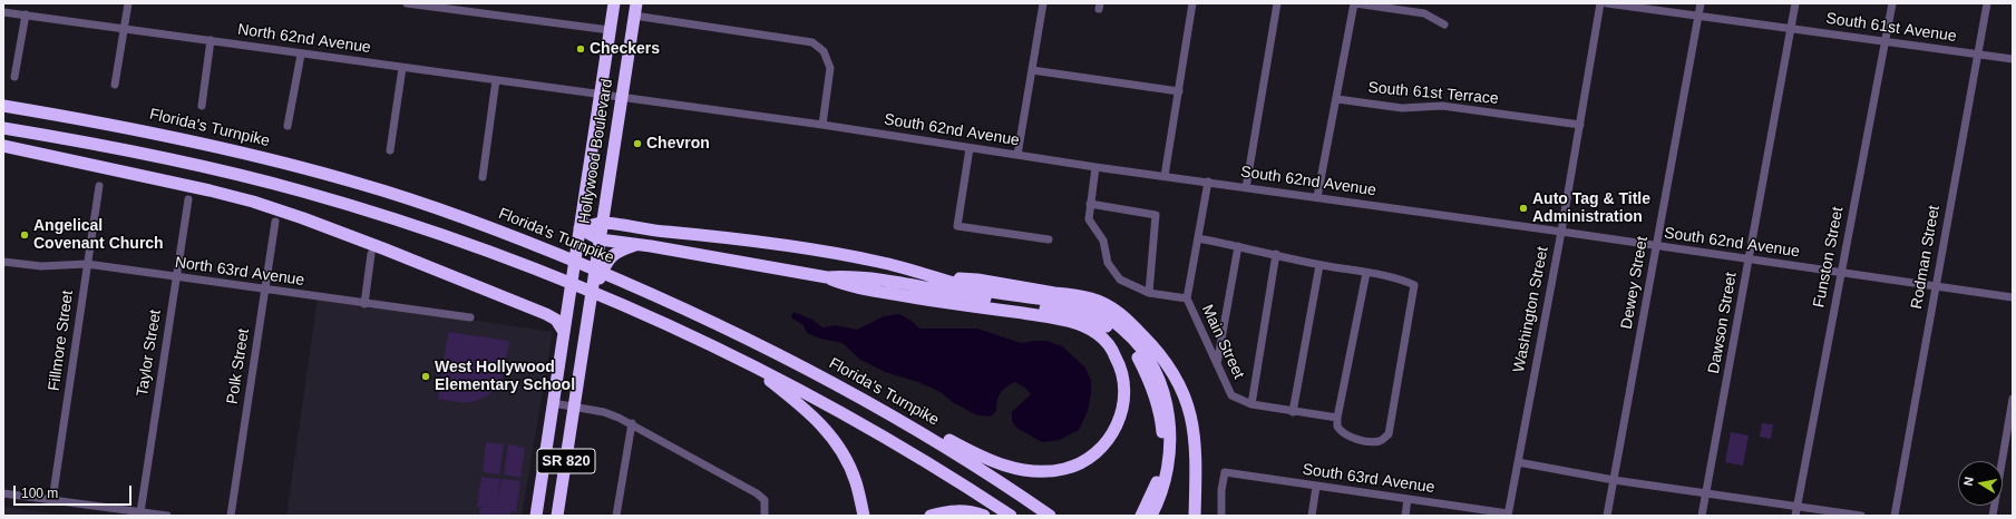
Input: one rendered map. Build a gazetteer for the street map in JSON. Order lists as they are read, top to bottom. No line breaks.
{"streets":{"highway":["Florida's Turnpike","Hollywood Boulevard","SR 820"],"street":["South 61st Avenue","North 62nd Avenue","South 61st Terrace","South 62nd Avenue","Funston Street","Rodman Street","North 63rd Avenue","Dewey Street","Washington Street","Dawson Street","Fillmore Street","Main Street","Taylor Street","Polk Street","South 63rd Avenue"]},"crossings":[["South 61st Avenue","Funston Street"],["South 61st Avenue","Rodman Street"],["South 61st Avenue","Dewey Street"],["South 61st Avenue","Dawson Street"],["North 62nd Avenue","South 62nd Avenue"],["North 62nd Avenue","Hollywood Boulevard"],["South 61st Terrace","Washington Street"],["South 62nd Avenue","Hollywood Boulevard"],["South 62nd Avenue","Funston Street"],["South 62nd Avenue","Rodman Street"],["South 62nd Avenue","Dewey Street"],["South 62nd Avenue","Washington Street"],["South 62nd Avenue","Dawson Street"],["South 62nd Avenue","Main Street"],["North 63rd Avenue","Fillmore Street"],["North 63rd Avenue","Taylor Street"],["North 63rd Avenue","Polk Street"],["Washington Street","South 63rd Avenue"]],"places":["Checkers","Chevron","Auto Tag & Title Administration","Angelical Covenant Church","West Hollywood Elementary School"],"scale_bar":"100 m","north":"left"}
